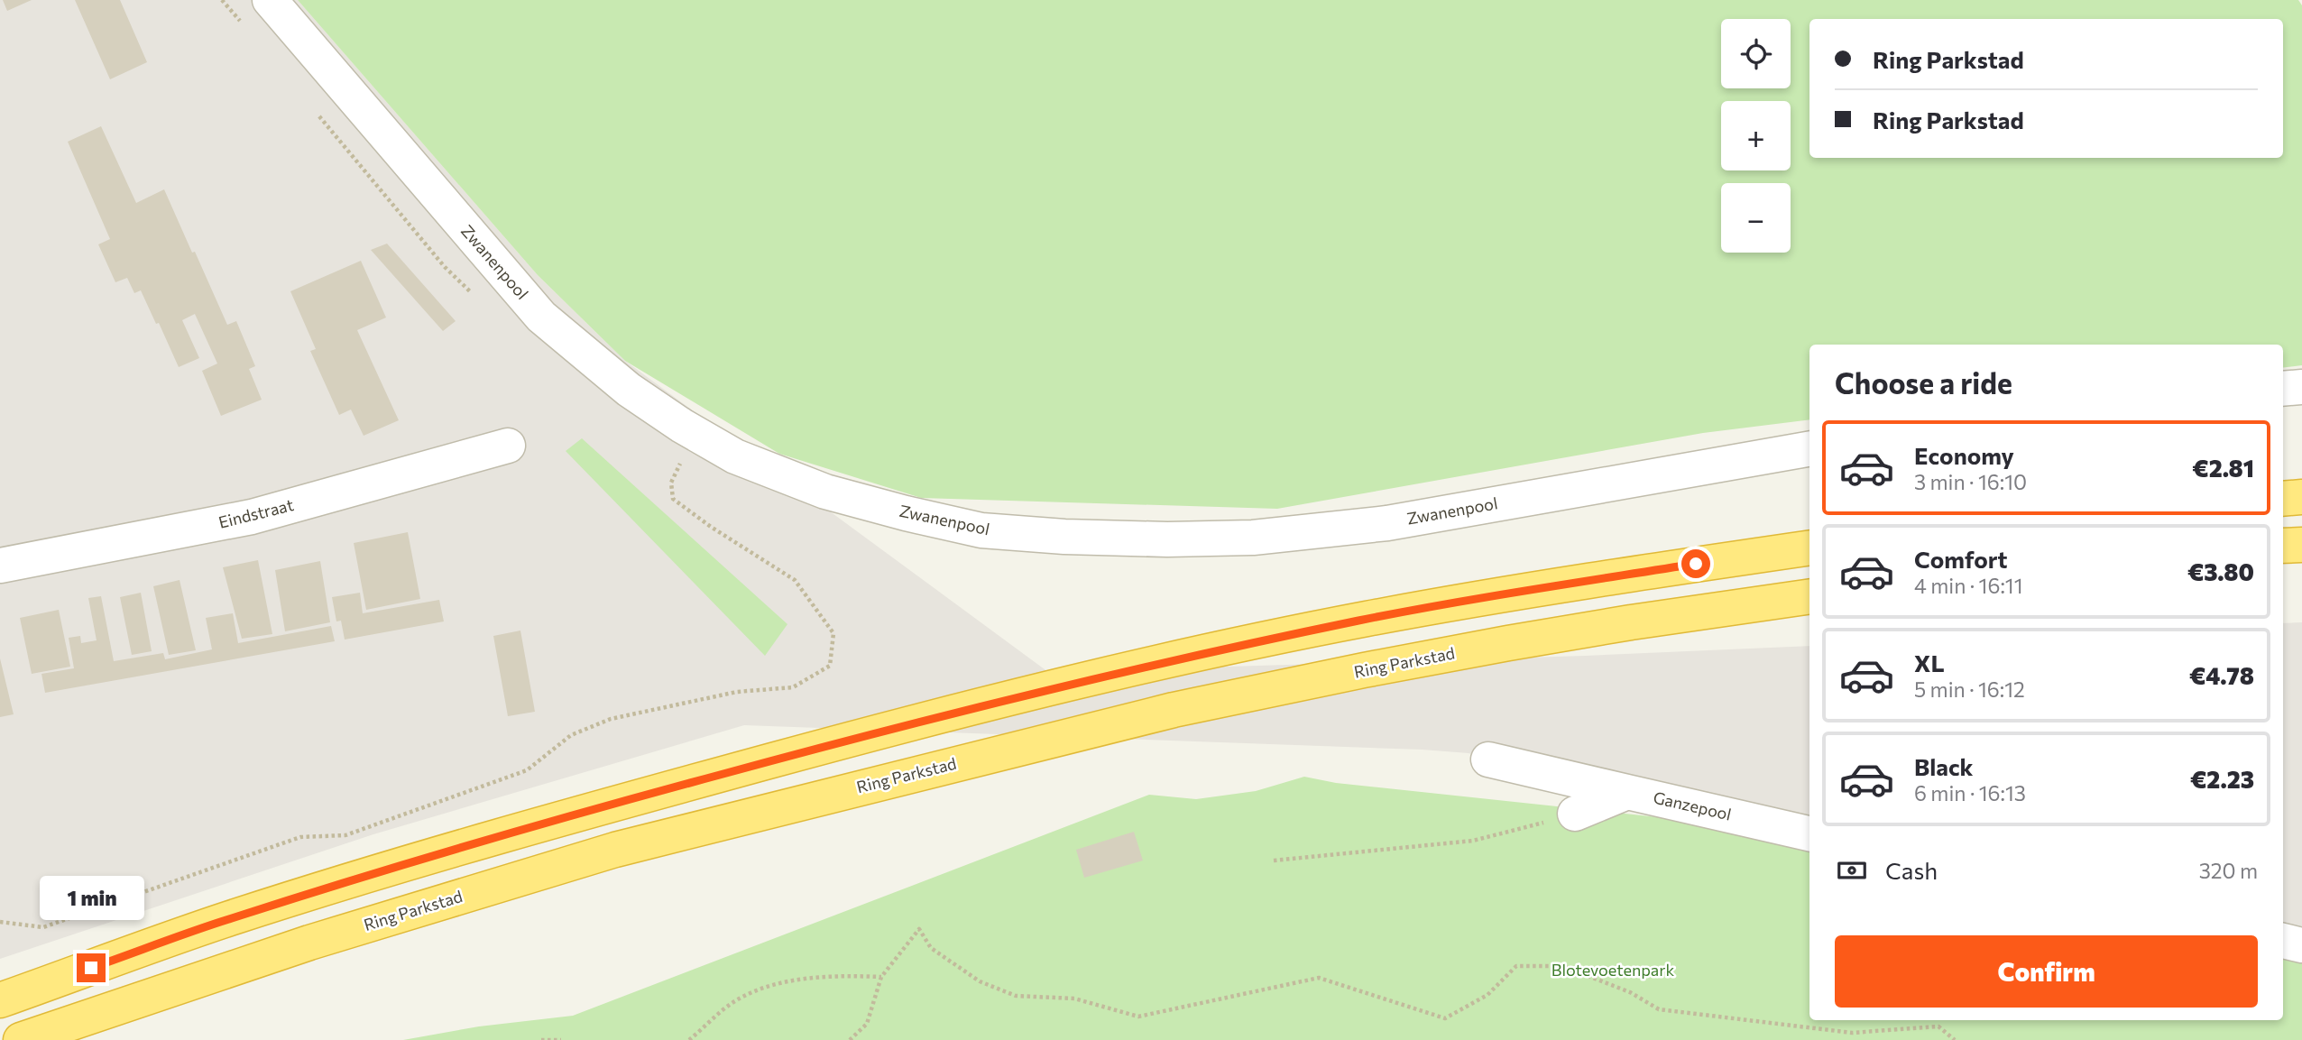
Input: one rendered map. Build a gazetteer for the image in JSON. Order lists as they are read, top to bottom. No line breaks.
{"streets":{"highway":["Ring Parkstad"],"street":["Zwanenpool","Eindstraat","Ganzepool"]},"parks":["Blotevoetenpark"],"page":{"map_buttons":["+","−"],"banner":["Ring Parkstad","Ring Parkstad"],"heading":"Choose a ride","list":[{"name":"Economy","note":"3 min · 16:10","value":"€2.81"},{"name":"Comfort","note":"4 min · 16:11","value":"€3.80"},{"name":"XL","note":"5 min · 16:12","value":"€4.78"},{"name":"Black","note":"6 min · 16:13","value":"€2.23"}],"pay":["Cash","320 m"],"bubble":"1 min","buttons":"Confirm"}}
